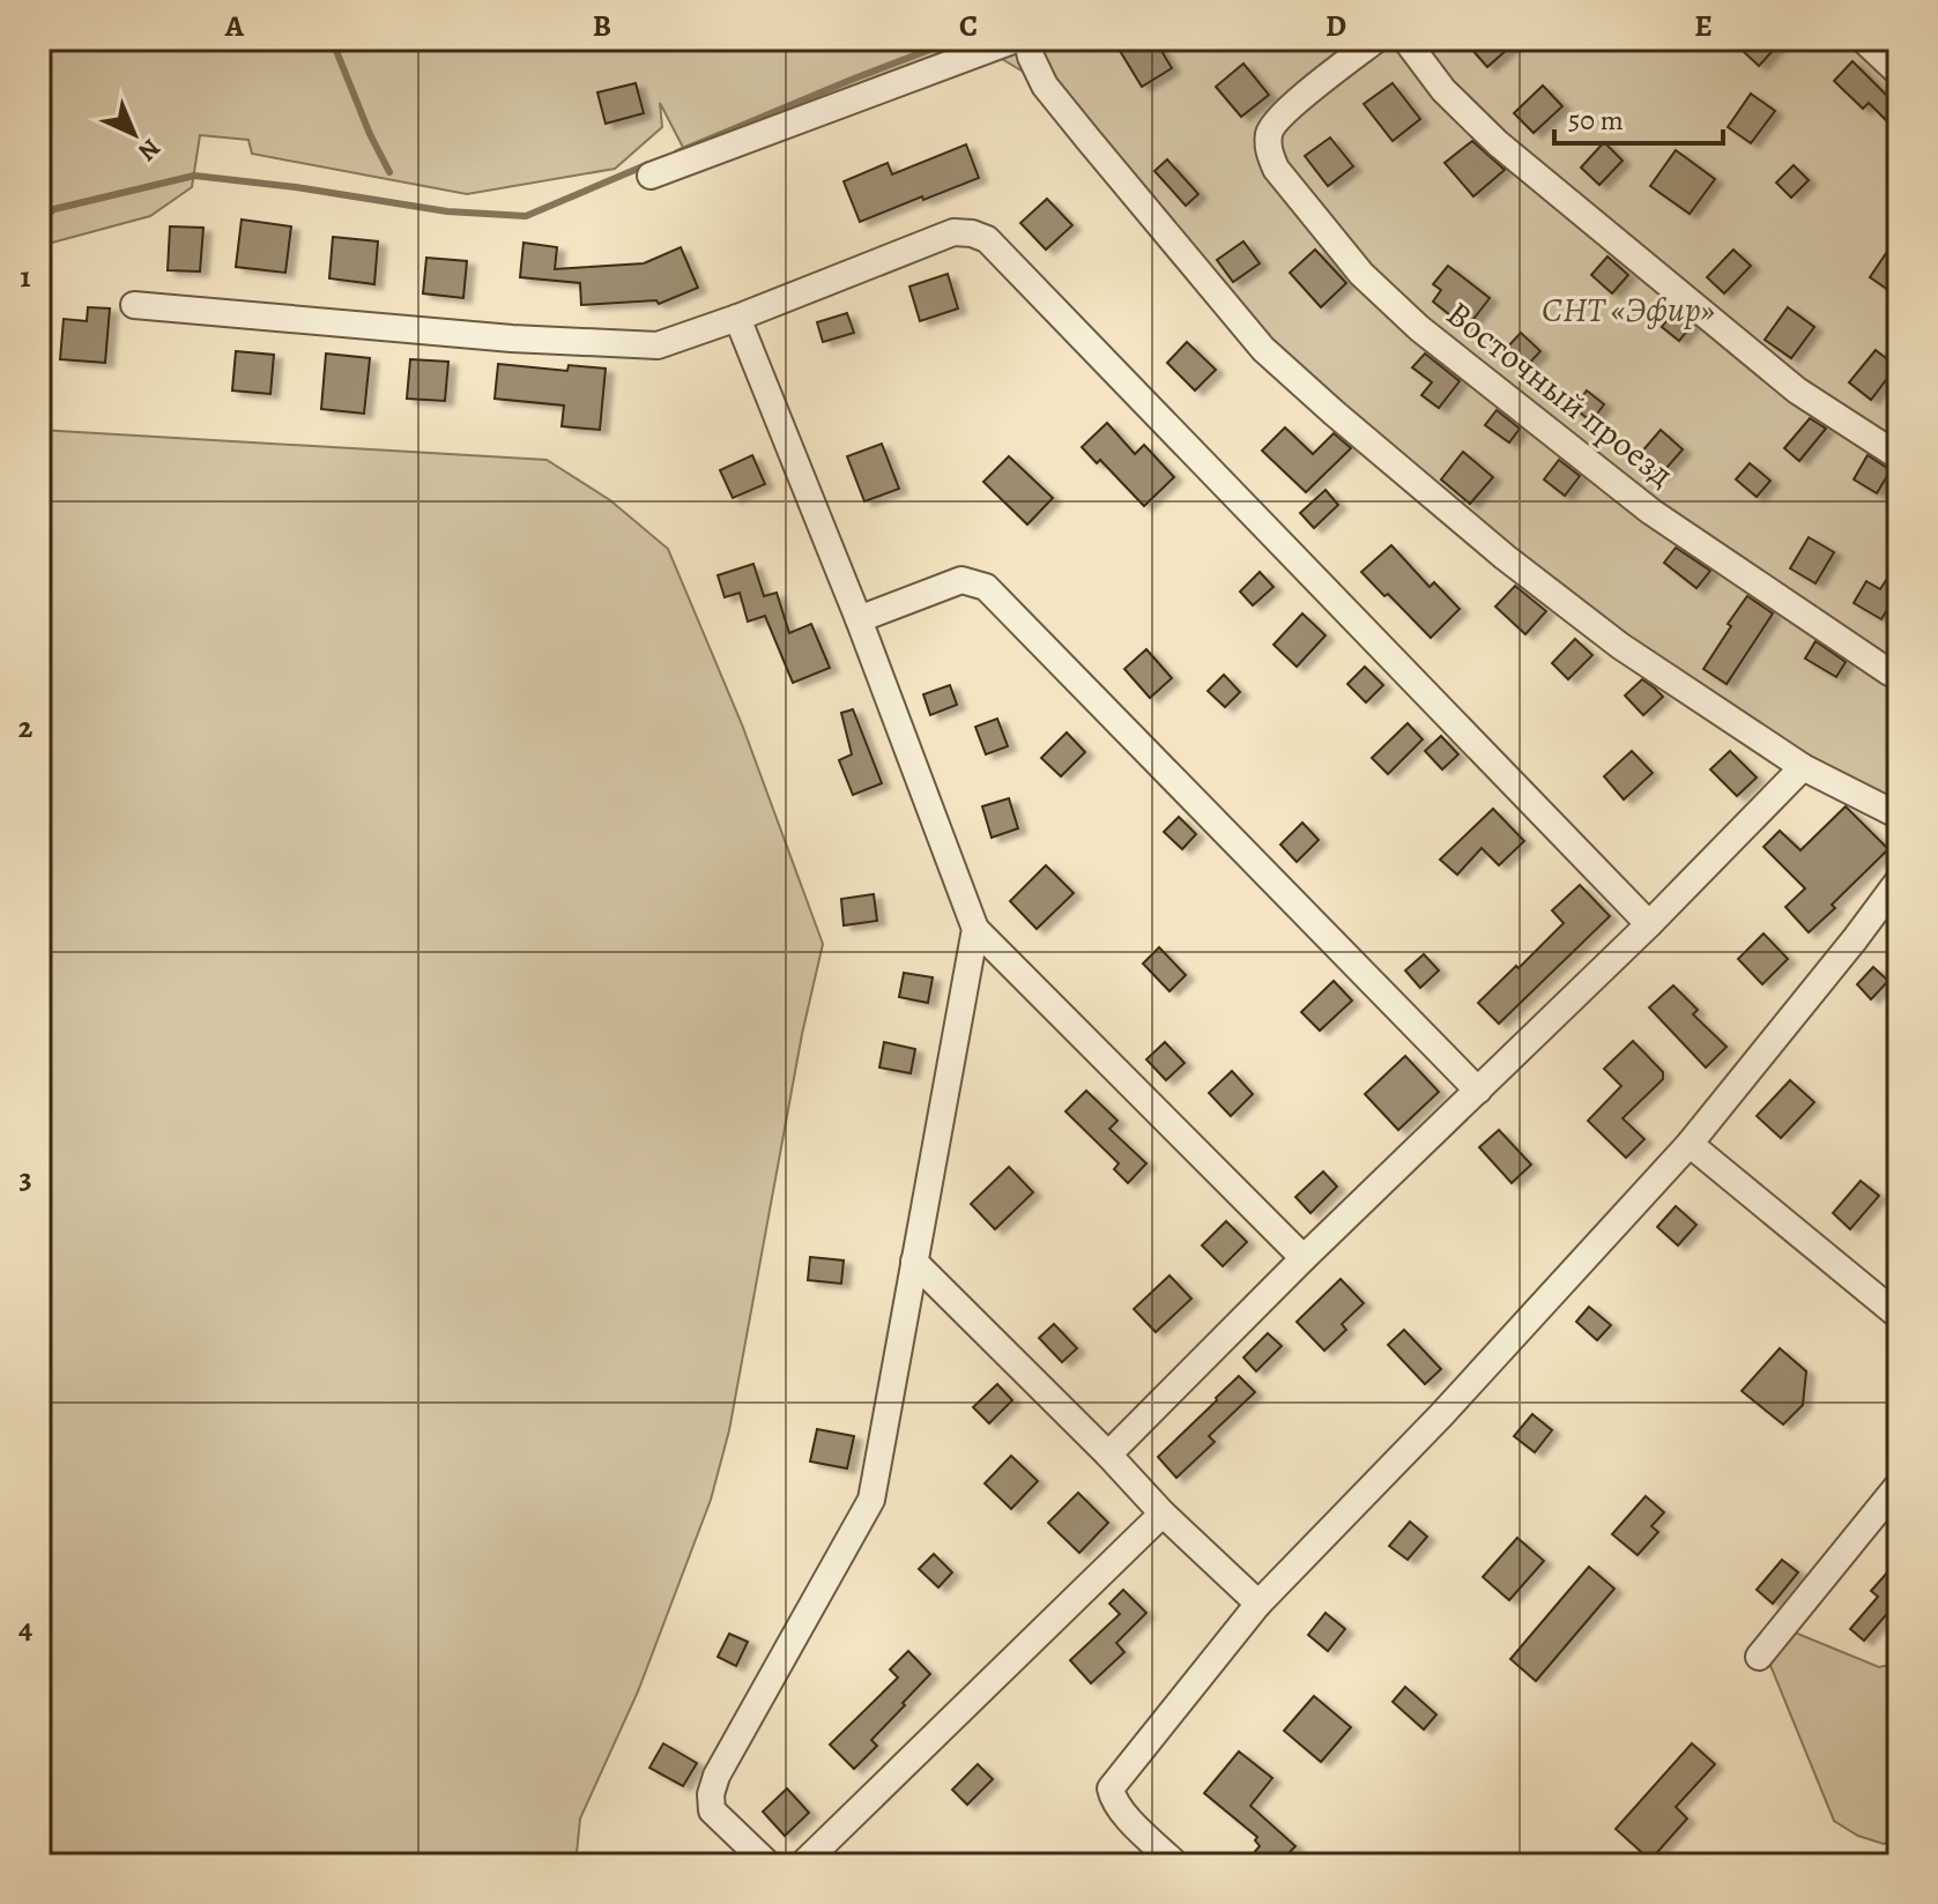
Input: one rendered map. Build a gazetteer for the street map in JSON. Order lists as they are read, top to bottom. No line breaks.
{"streets":{"street":["Восточный проезд"]},"parks":["СНТ «Эфир»"],"scale_bar":"50 m","north":"bottom right","grid":{"columns":["A","B","C","D","E"],"rows":["1","2","3","4"]}}
